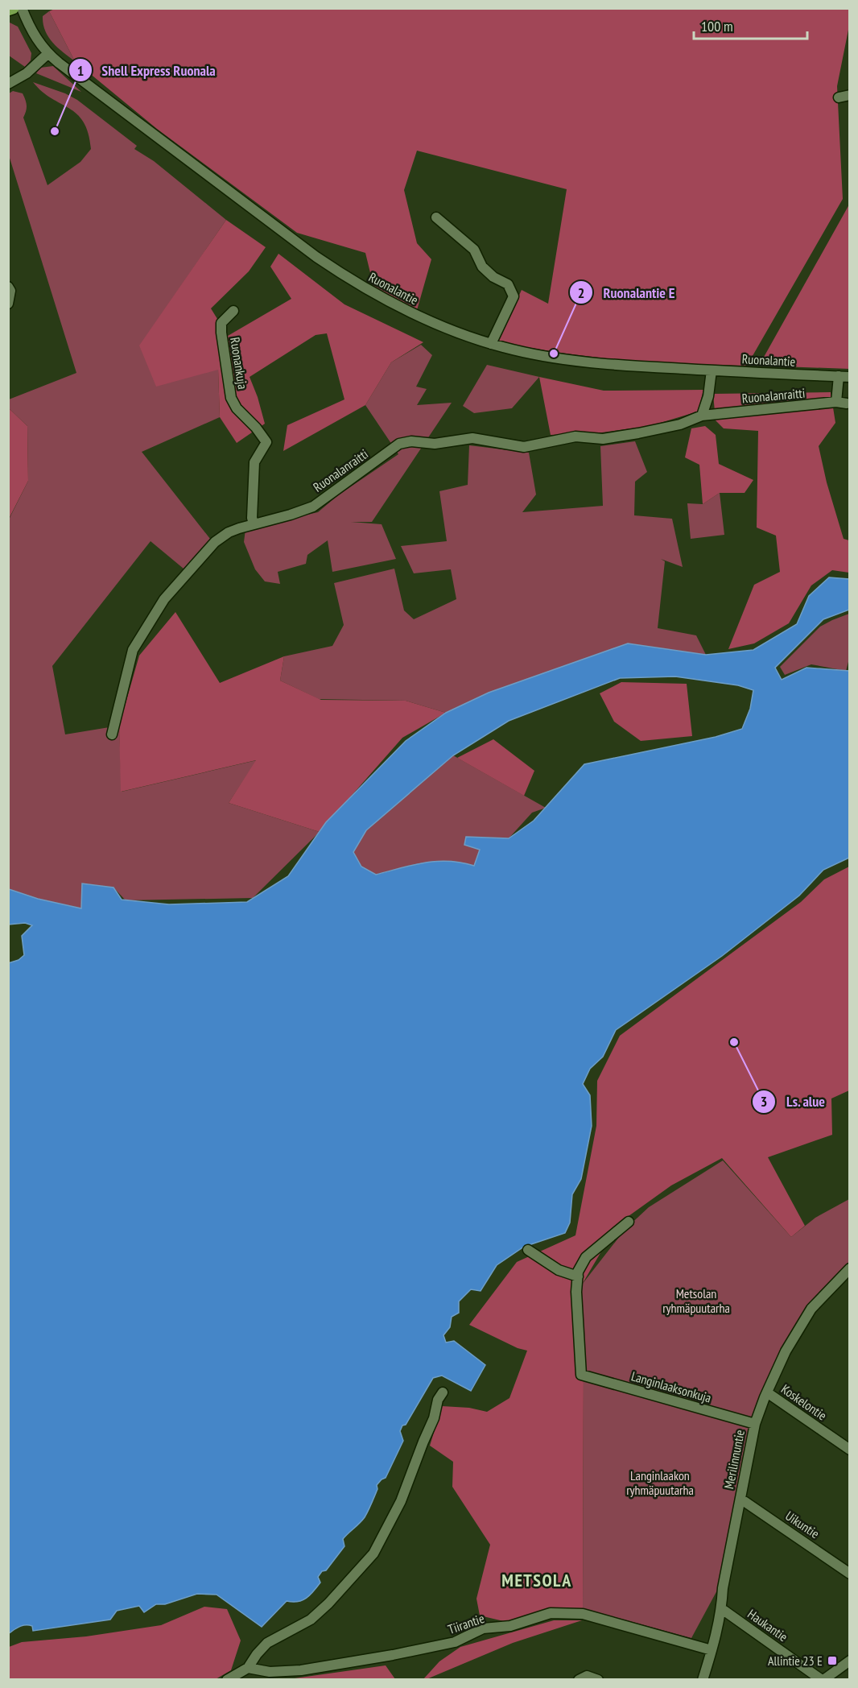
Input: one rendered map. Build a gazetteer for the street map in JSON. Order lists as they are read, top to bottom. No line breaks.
{"streets":{"street":["Ruonalantie","Ruonankuja","Ruonalanraitti","Langinlaaksonkuja","Koskelontie","Merilinnuntie","Uikuntie","Tiirantie","Haukantie"]},"crossings":[["Ruonalantie","Ruonalanraitti"],["Ruonankuja","Ruonalanraitti"],["Langinlaaksonkuja","Merilinnuntie"],["Koskelontie","Merilinnuntie"],["Merilinnuntie","Uikuntie"],["Merilinnuntie","Tiirantie"],["Merilinnuntie","Haukantie"]],"districts":["METSOLA"],"parks":["Metsolan ryhmäpuutarha","Langinlaakon ryhmäpuutarha"],"places":{"other":["Shell Express Ruonala","Ruonalantie E","Ls. alue"],"transit":["Allintie 23 E"]},"scale_bar":"100 m"}
